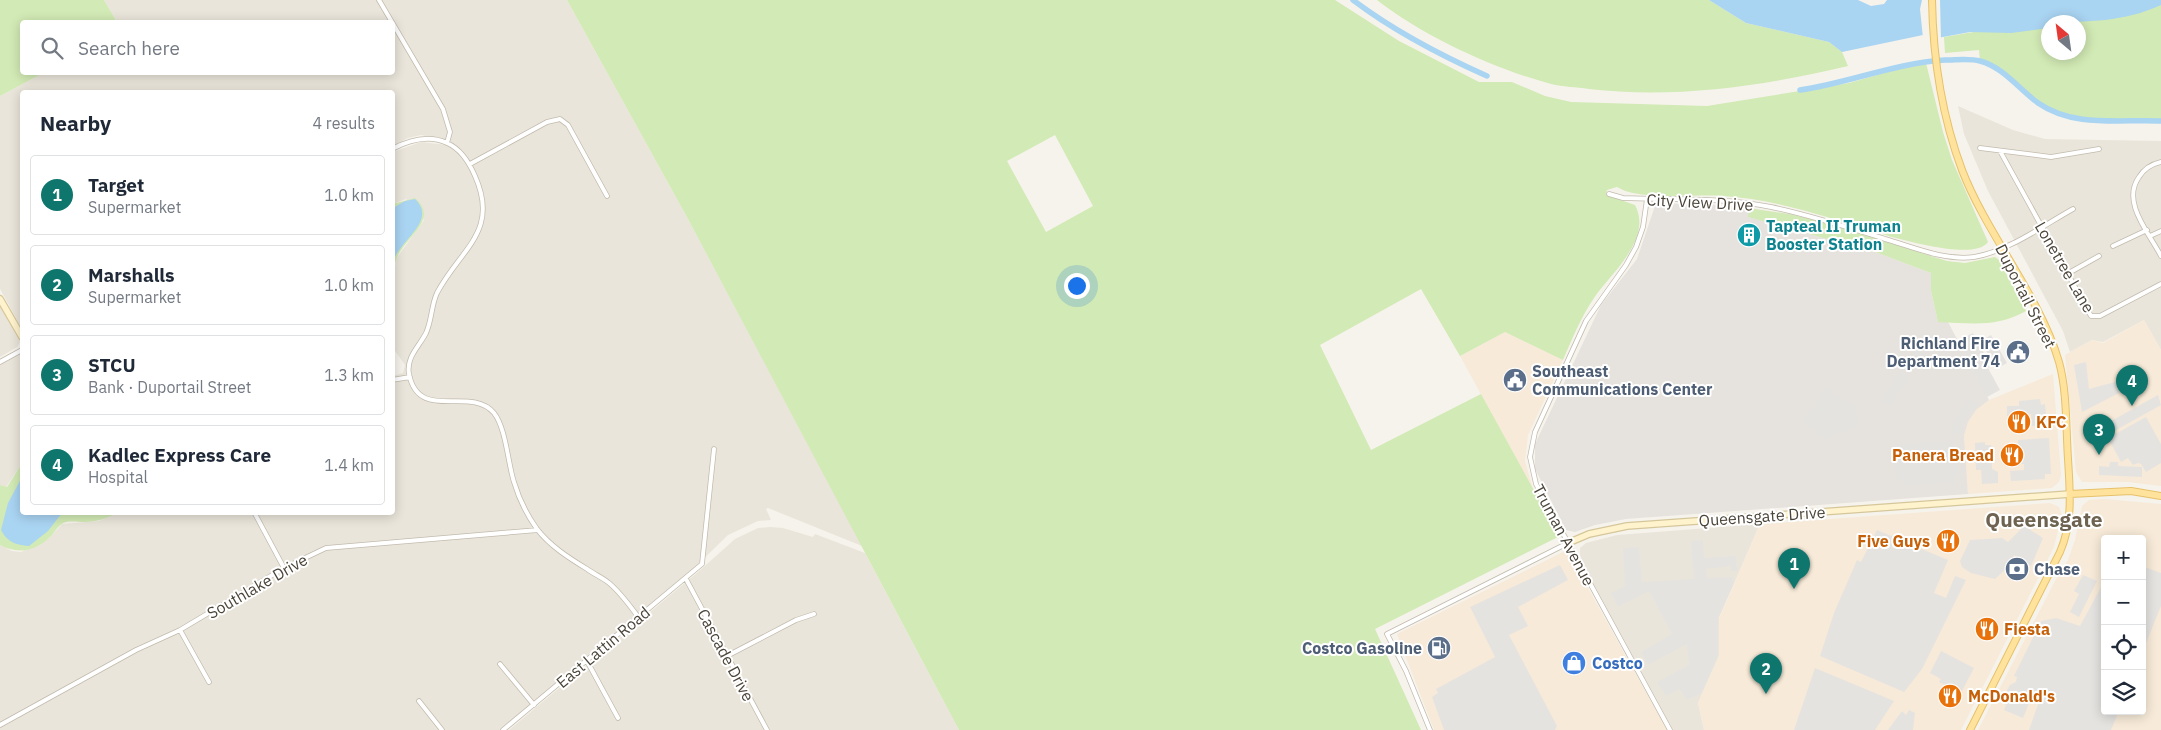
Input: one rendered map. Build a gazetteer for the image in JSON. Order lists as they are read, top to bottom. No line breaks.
{"streets":{"main road":["Duportail Street","Queensgate Drive"],"street":["City View Drive","Lonetree Lane","Truman Avenue","Southlake Drive","East Lattin Road","Cascade Drive"]},"crossings":[["City View Drive","Lonetree Lane"],["City View Drive","Duportail Street"],["City View Drive","Truman Avenue"],["Duportail Street","Queensgate Drive"],["Queensgate Drive","Truman Avenue"],["East Lattin Road","Cascade Drive"]],"districts":["Queensgate"],"places":{"building":["Tapteal II Truman Booster Station"],"public building":["Richland Fire Department 74","Southeast Communications Center"],"restaurant":["KFC","Panera Bread","Five Guys","Fiesta","McDonald's"],"bank":["Chase"],"fuel station":["Costco Gasoline"],"shop":["Costco"]},"north":"top left","page":{"search":"Search here","heading":["Nearby","4 results"],"list":[{"mark":"1","name":"Target","note":"Supermarket","value":"1.0 km"},{"mark":"2","name":"Marshalls","note":"Supermarket","value":"1.0 km"},{"mark":"3","name":"STCU","note":"Bank · Duportail Street","value":"1.3 km"},{"mark":"4","name":"Kadlec Express Care","note":"Hospital","value":"1.4 km"}],"pins":["4","3","1","2"],"map_buttons":["+","−"]}}
